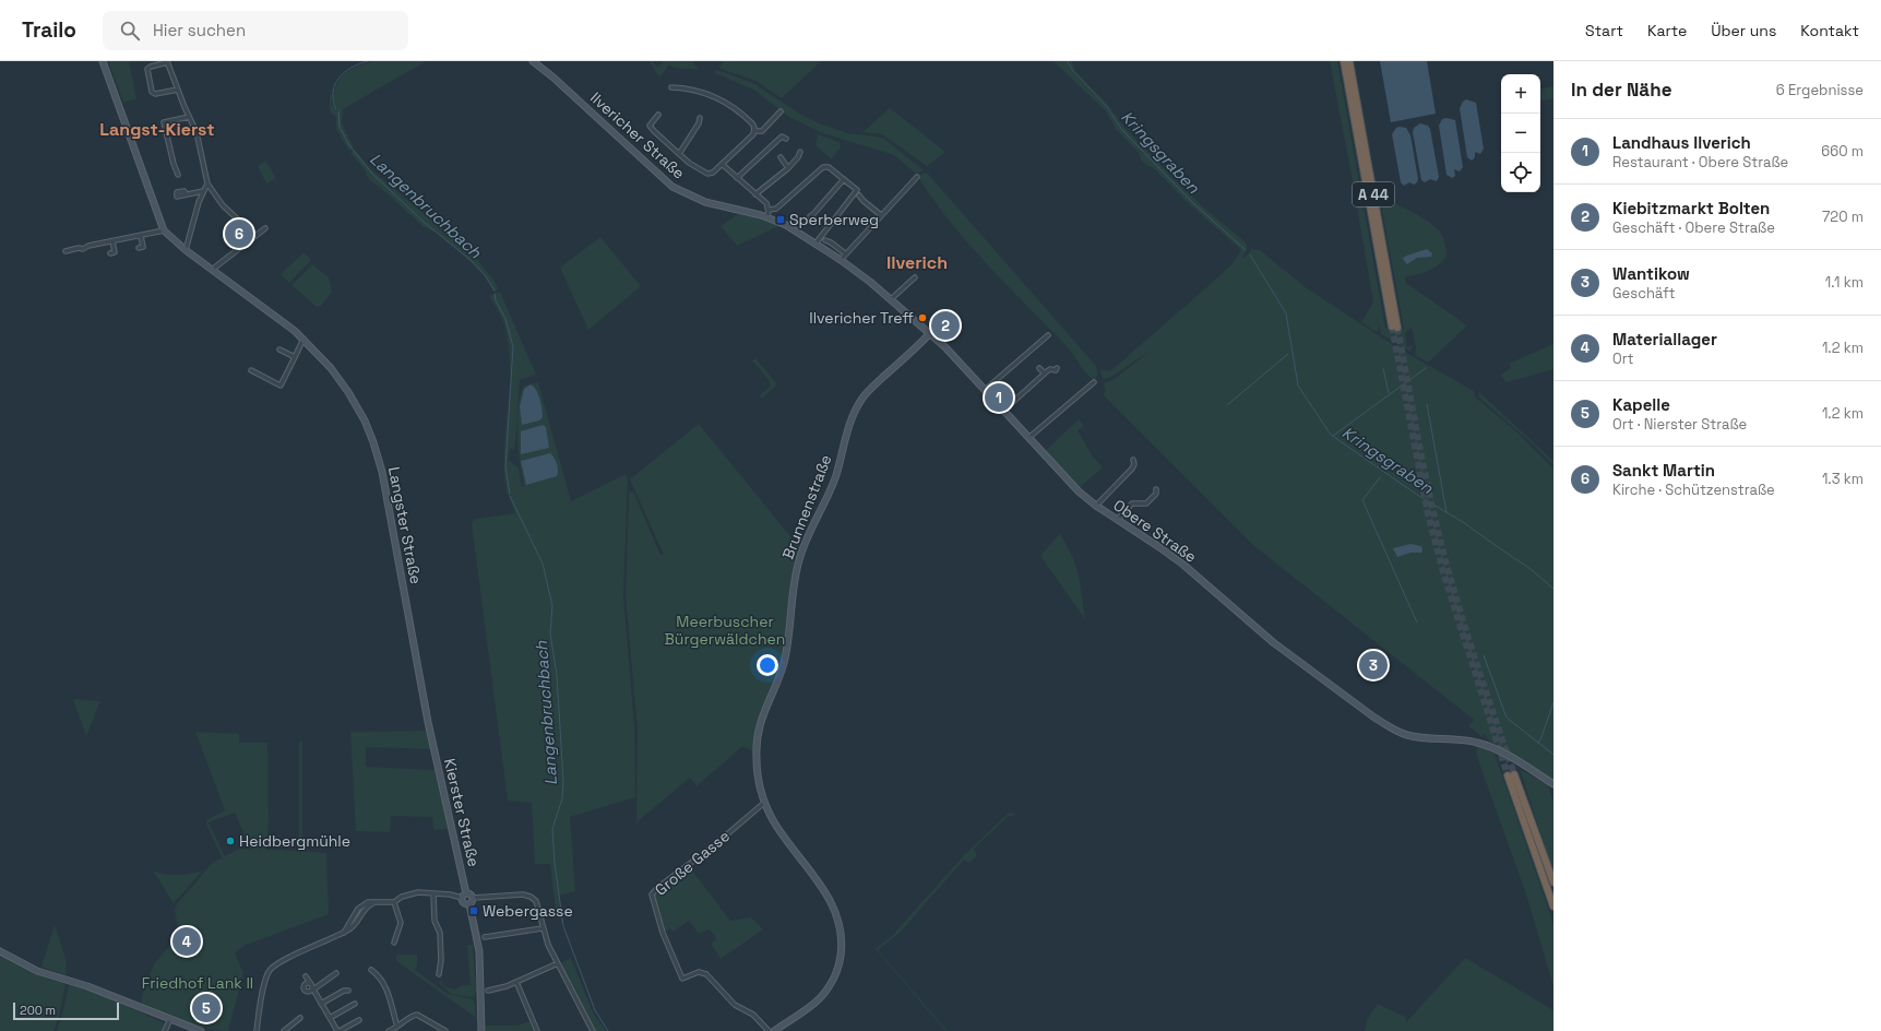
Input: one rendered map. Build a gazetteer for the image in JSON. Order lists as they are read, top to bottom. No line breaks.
{"streets":{"highway":["A 44"],"street":["Ilvericher Straße","Brunnenstraße","Langster Straße","Obere Straße","Kierster Straße","Große Gasse"]},"crossings":[["Ilvericher Straße","Obere Straße"],["Brunnenstraße","Obere Straße"],["Brunnenstraße","Große Gasse"],["Langster Straße","Kierster Straße"]],"districts":["Langst-Kierst","Ilverich"],"water":["Kringsgraben","Langenbruchbach"],"parks":["Meerbuscher Bürgerwäldchen","Friedhof Lank II"],"places":{"transit":["Sperberweg","Webergasse"],"other":["Ilvericher Treff","Heidbergmühle"]},"scale_bar":"200 m","page":{"header":"Trailo","search":"Hier suchen","nav":["Start","Karte","Über uns","Kontakt"],"heading":["In der Nähe","6 Ergebnisse"],"map_buttons":["+","−"],"list":[{"mark":"1","name":"Landhaus Ilverich","note":"Restaurant · Obere Straße","value":"660 m"},{"mark":"2","name":"Kiebitzmarkt Bolten","note":"Geschäft · Obere Straße","value":"720 m"},{"mark":"3","name":"Wantikow","note":"Geschäft","value":"1.1 km"},{"mark":"4","name":"Materiallager","note":"Ort","value":"1.2 km"},{"mark":"5","name":"Kapelle","note":"Ort · Nierster Straße","value":"1.2 km"},{"mark":"6","name":"Sankt Martin","note":"Kirche · Schützenstraße","value":"1.3 km"}],"pins":["6","2","1","3","4","5"],"scale":"200 m"}}
